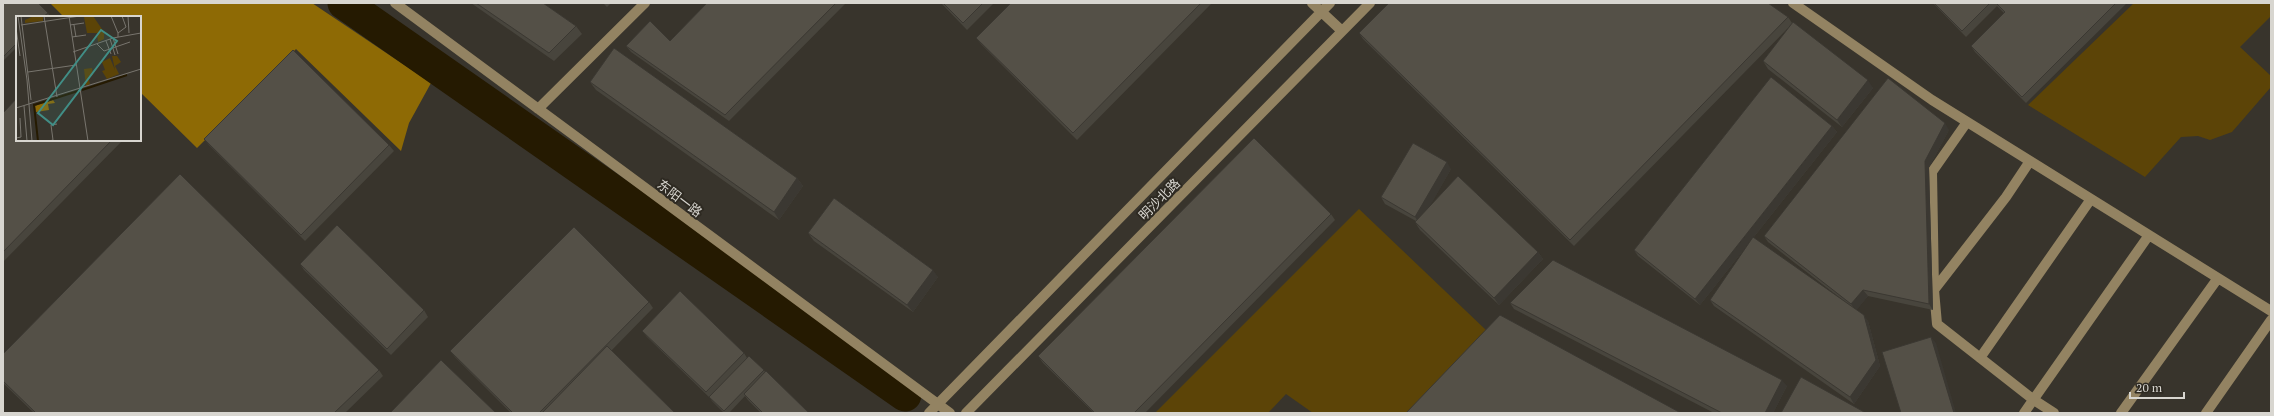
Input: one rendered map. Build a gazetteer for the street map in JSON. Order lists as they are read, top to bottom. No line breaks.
{"streets":{"street":["东阳一路","明沙北路"]},"crossings":[["东阳一路","明沙北路"]],"scale_bar":"20 m"}
